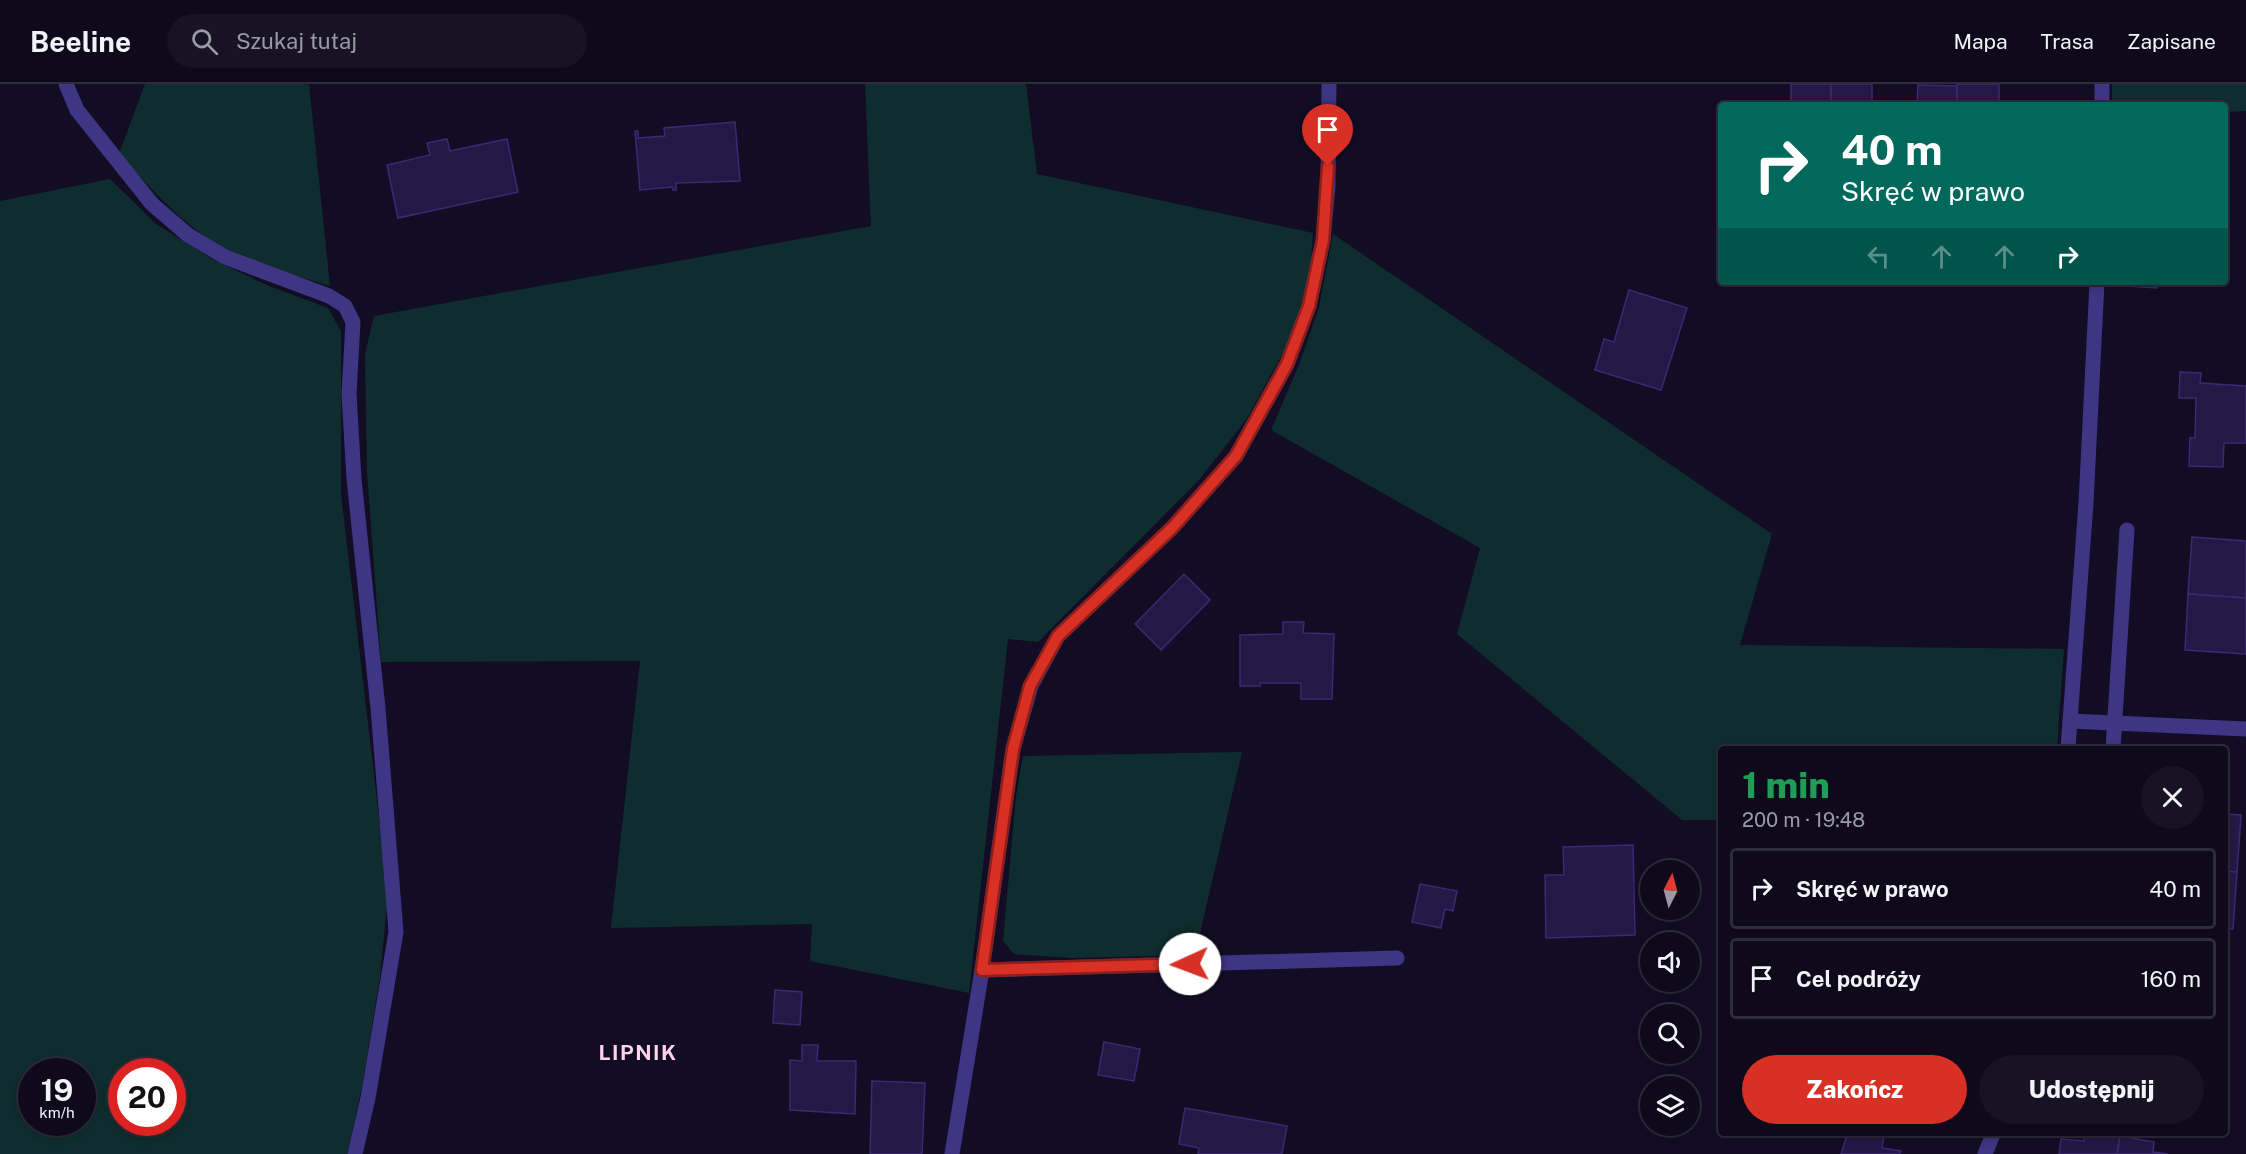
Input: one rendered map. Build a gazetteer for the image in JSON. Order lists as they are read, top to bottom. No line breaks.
{"districts":["LIPNIK"],"north":"top","page":{"header":"Beeline","search":"Szukaj tutaj","nav":["Mapa","Trasa","Zapisane"],"turn":["40 m","Skręć w prawo"],"heading":["1 min","200 m · 19:48"],"list":[{"name":"Skręć w prawo","value":"40 m"},{"name":"Cel podróży","value":"160 m"}],"buttons":["Zakończ","Udostępnij"],"speed":"19 km/h","limit":"20"}}
